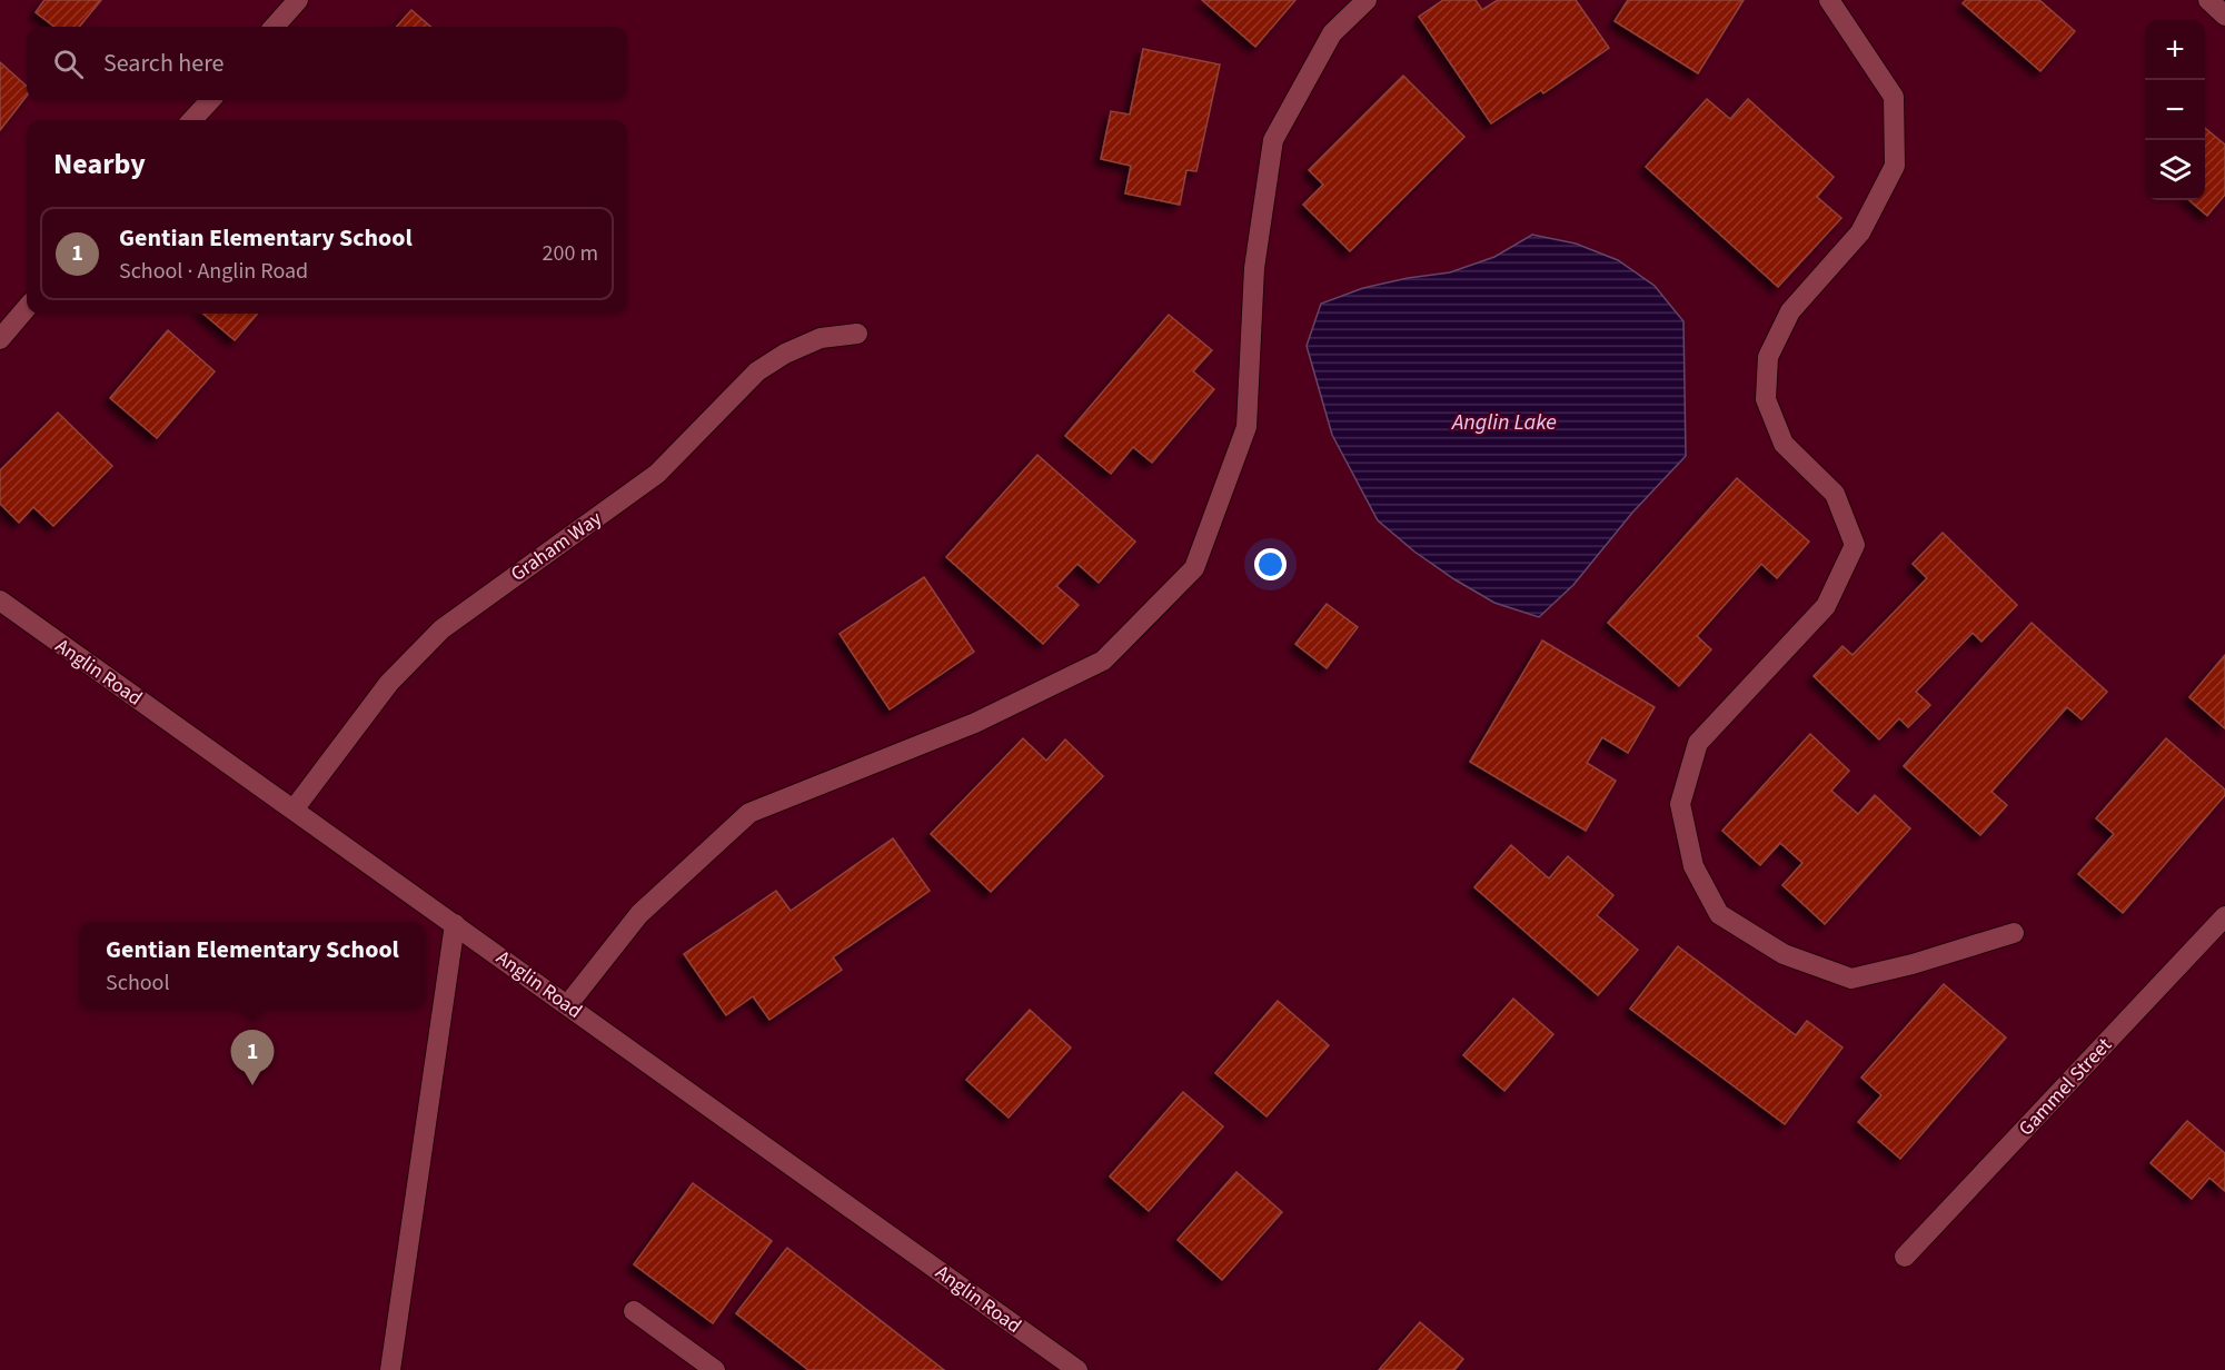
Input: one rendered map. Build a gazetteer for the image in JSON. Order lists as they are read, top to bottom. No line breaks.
{"streets":{"street":["Graham Way","Anglin Road","Gammel Street"]},"crossings":[["Graham Way","Anglin Road"]],"water":["Anglin Lake"],"page":{"map_buttons":["+","−"],"search":"Search here","heading":"Nearby","list":[{"mark":"1","name":"Gentian Elementary School","note":"School · Anglin Road","value":"200 m"}],"popup":["Gentian Elementary School","School"],"pins":"1"}}
